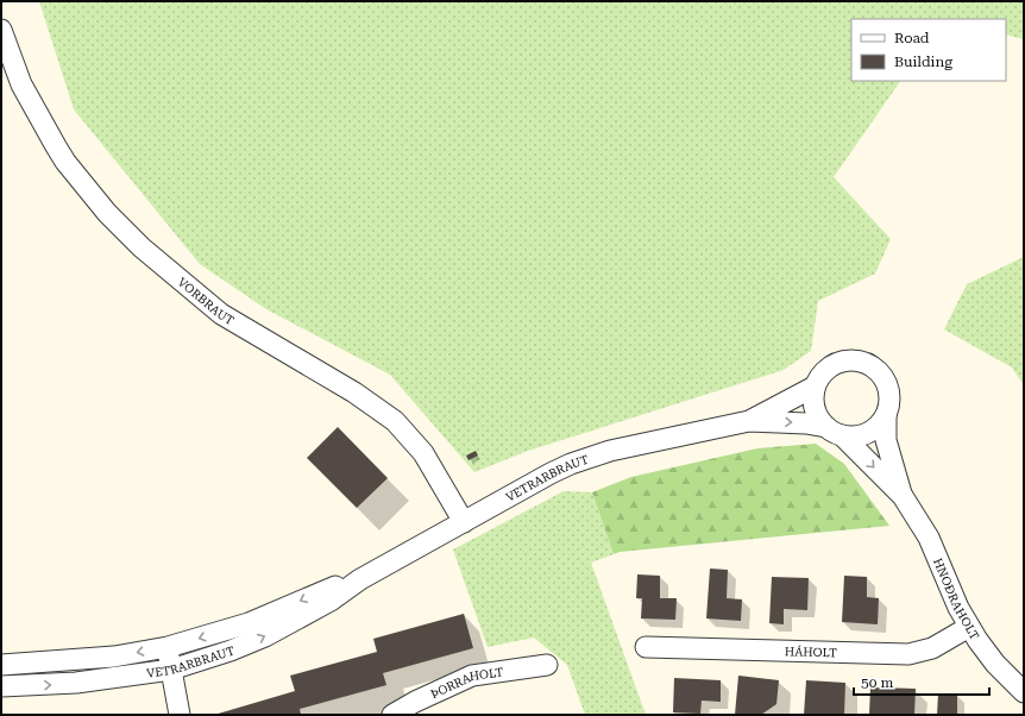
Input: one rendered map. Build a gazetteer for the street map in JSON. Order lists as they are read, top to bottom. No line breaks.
{"streets":{"street":["VORBRAUT","VETRARBRAUT","HNOÐRAHOLT","HÁHOLT","ÞORRAHOLT"]},"crossings":[["VORBRAUT","VETRARBRAUT"],["VETRARBRAUT","HNOÐRAHOLT"],["HNOÐRAHOLT","HÁHOLT"]],"legend":["Road","Building"],"scale_bar":"50 m"}
